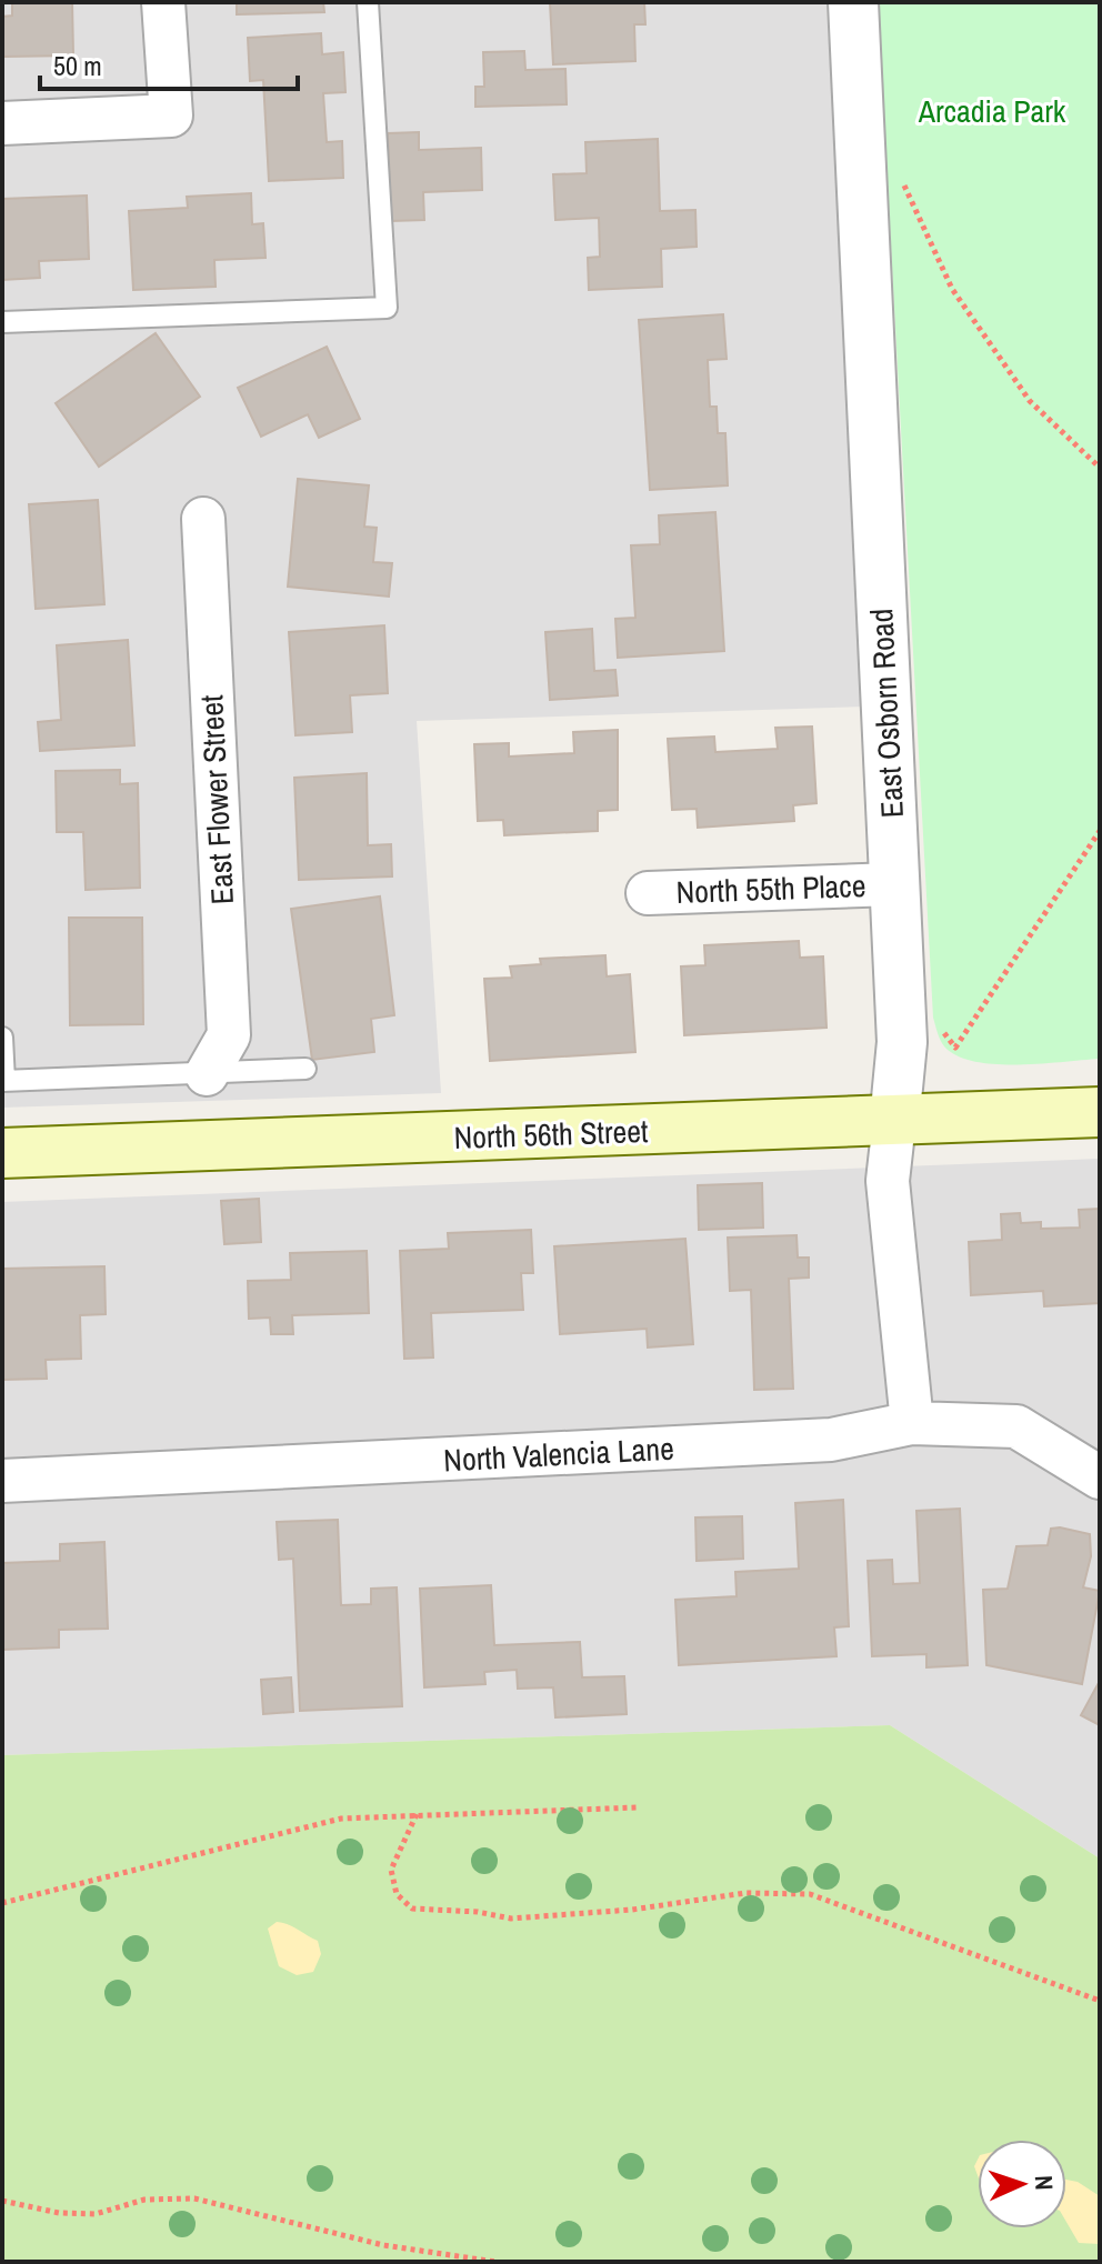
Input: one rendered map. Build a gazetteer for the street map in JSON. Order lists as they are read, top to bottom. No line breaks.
{"streets":{"main road":["North 56th Street"],"street":["East Osborn Road","East Flower Street","North 55th Place","North Valencia Lane"]},"crossings":[["East Osborn Road","North 55th Place"],["East Osborn Road","North 56th Street"],["East Osborn Road","North Valencia Lane"]],"parks":["Arcadia Park"],"scale_bar":"50 m","north":"right"}
